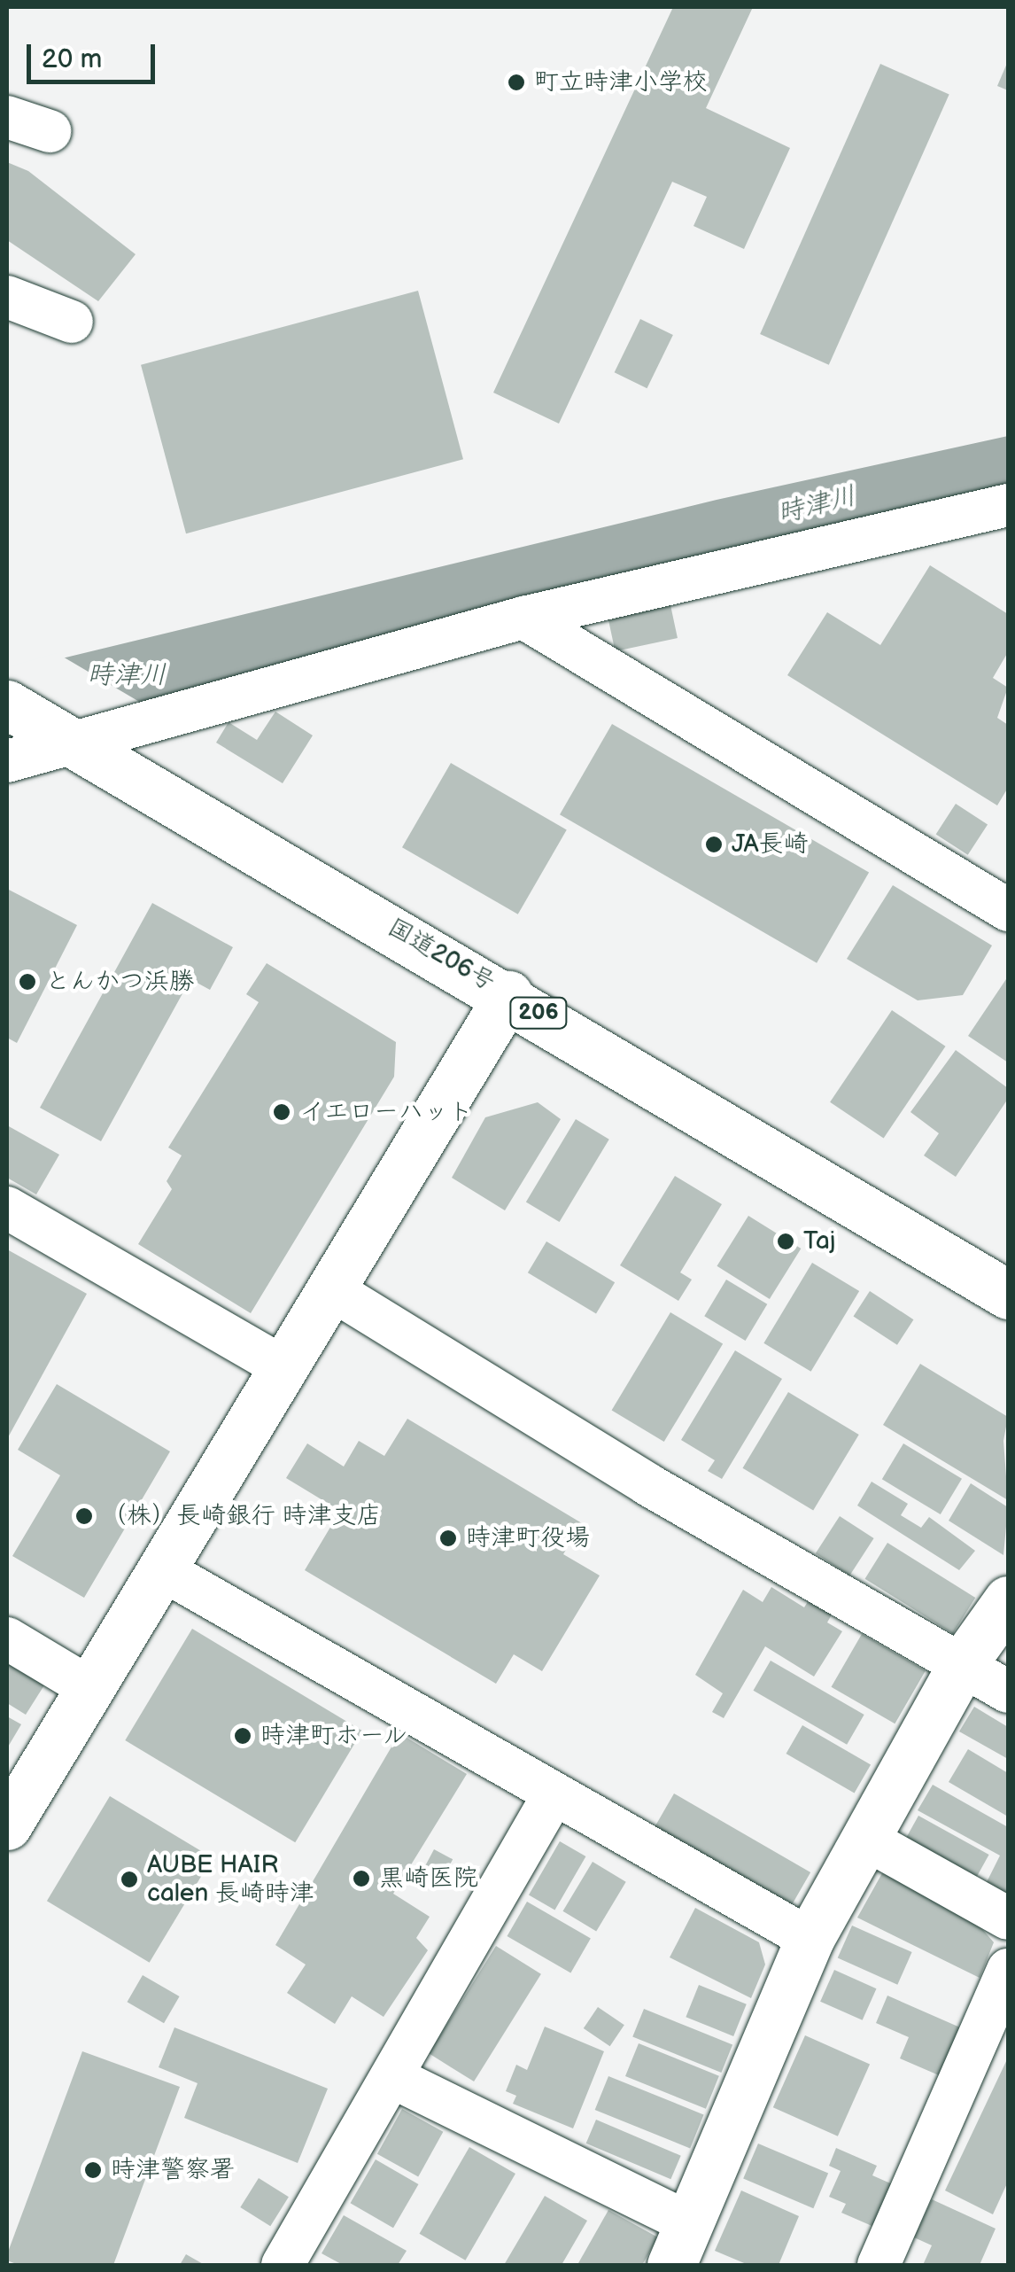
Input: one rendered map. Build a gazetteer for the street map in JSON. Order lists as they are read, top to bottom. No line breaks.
{"streets":{"main road":["国道206号","206"]},"water":["時津川"],"places":["町立時津小学校","JA長崎","とんかつ浜勝","イエローハット","Taj","（株）長崎銀行 時津支店","時津町役場","時津町ホール","黒崎医院","AUBE HAIR calen 長崎時津","時津警察署"],"scale_bar":"20 m"}
